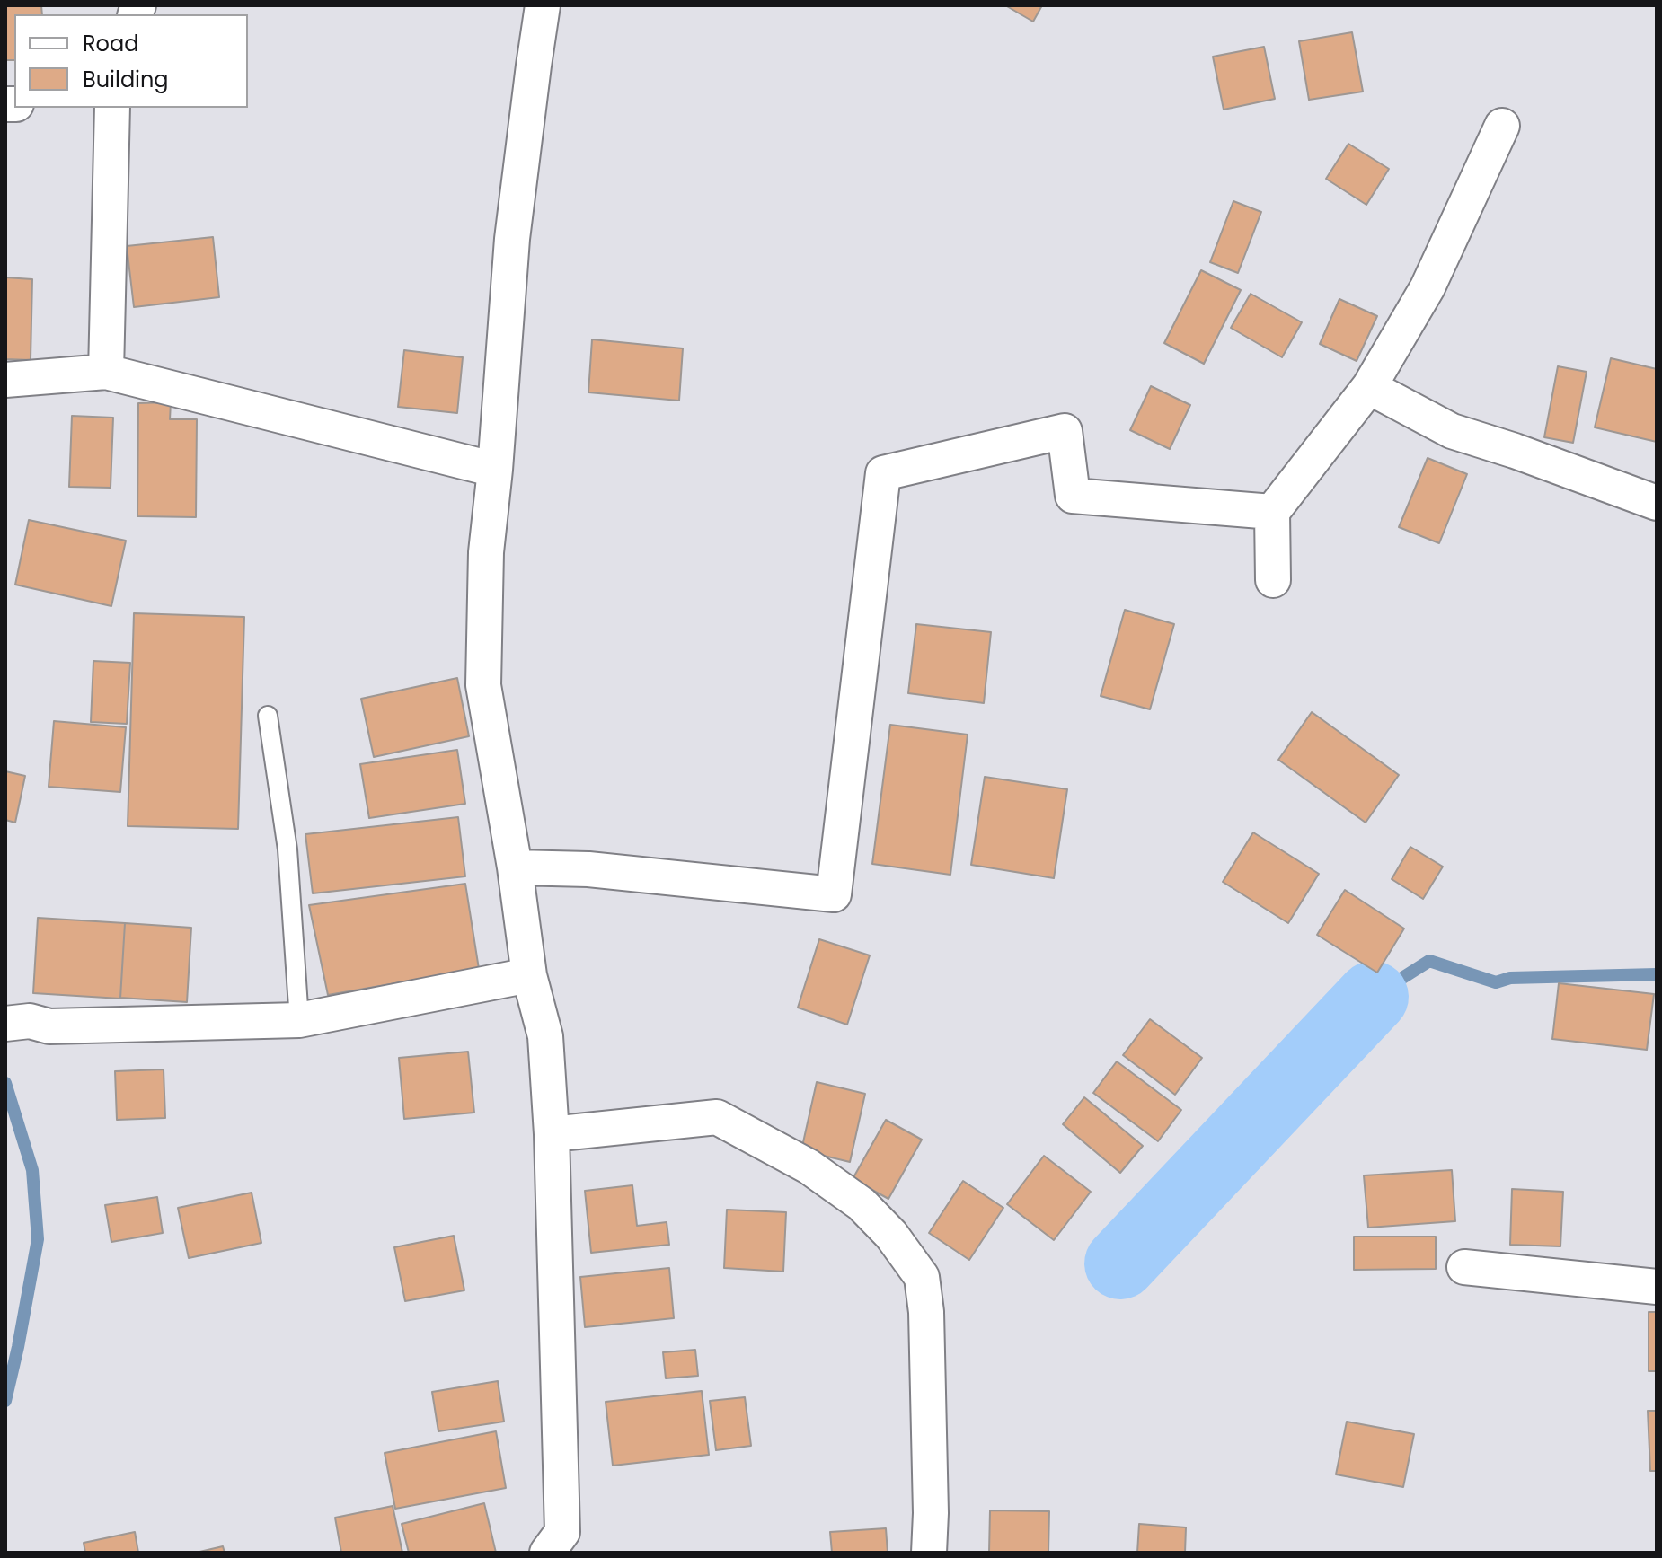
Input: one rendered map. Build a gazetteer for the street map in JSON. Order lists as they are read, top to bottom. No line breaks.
{"legend":["Road","Building"]}
